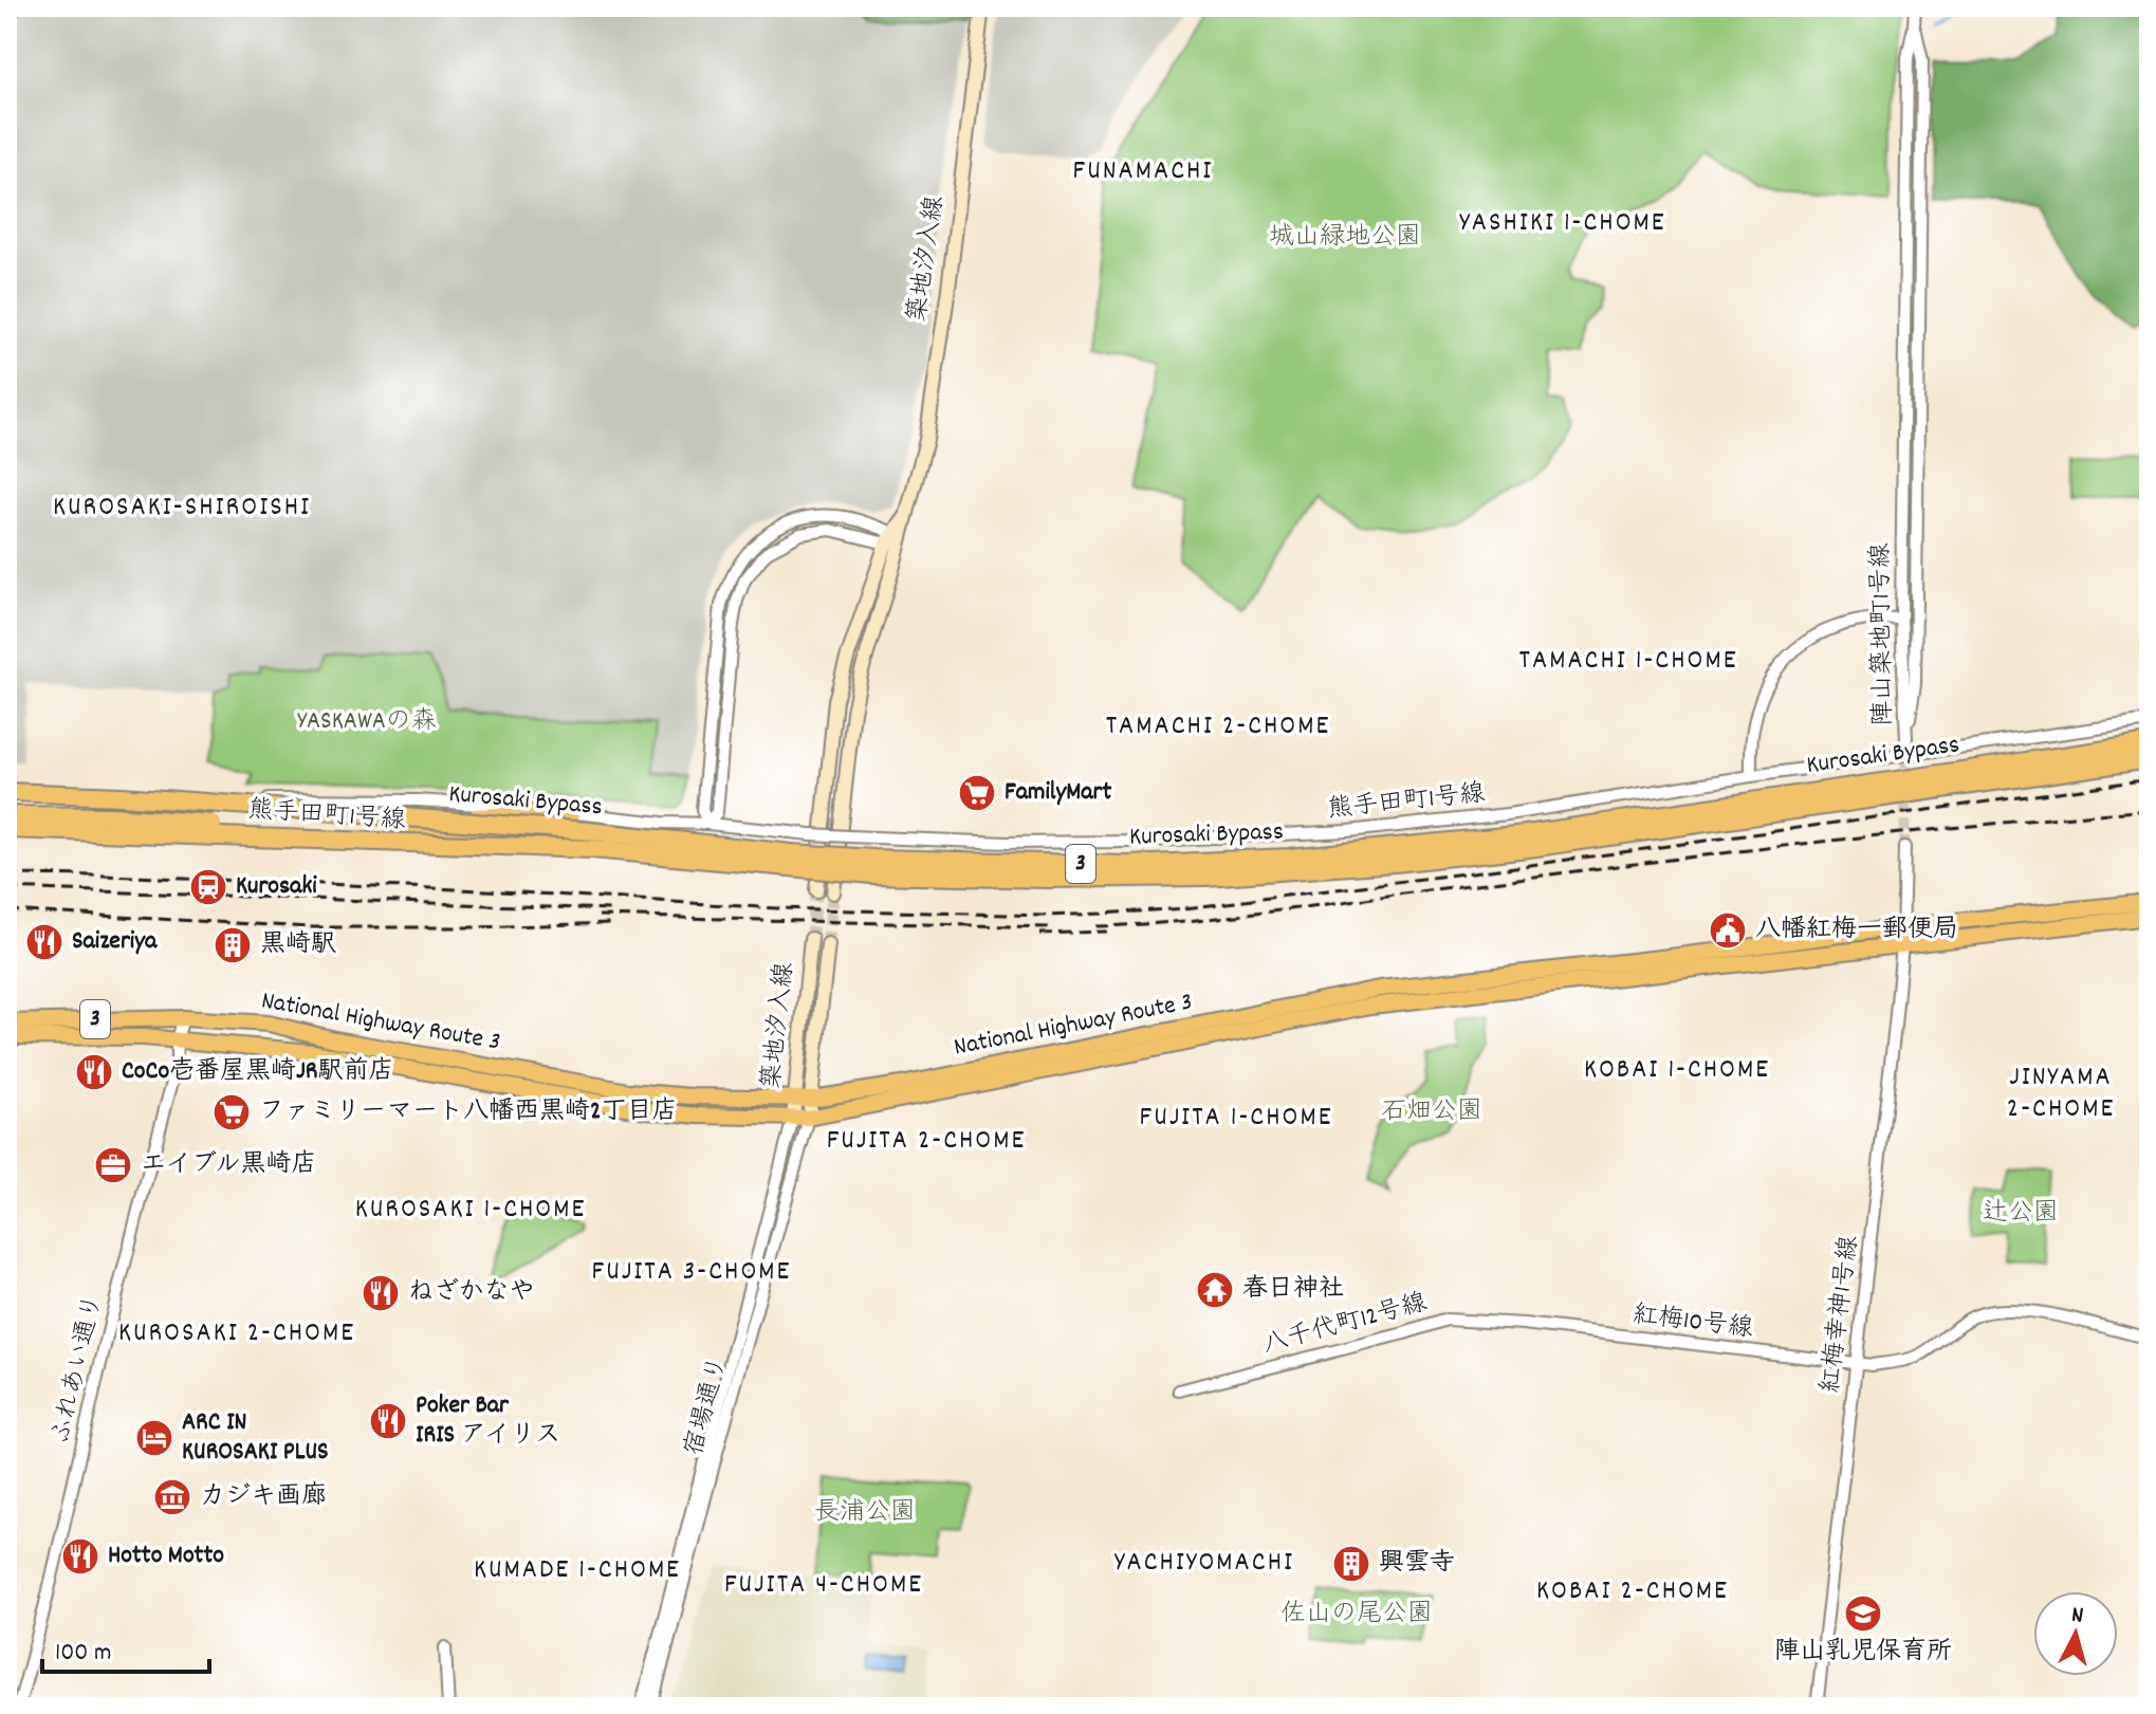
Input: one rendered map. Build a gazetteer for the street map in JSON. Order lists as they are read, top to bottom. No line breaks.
{"streets":{"highway":["Kurosaki Bypass","3","National Highway Route 3"],"main road":["築地汐入線"],"street":["陣山築地町1号線","熊手田町1号線","紅梅幸神1号線","紅梅10号線","八千代町12号線","ふれあい通り","宿場通り"]},"crossings":[["築地汐入線","National Highway Route 3"],["築地汐入線","宿場通り"],["National Highway Route 3","紅梅幸神1号線"],["National Highway Route 3","ふれあい通り"],["National Highway Route 3","宿場通り"],["紅梅幸神1号線","紅梅10号線"],["紅梅10号線","八千代町12号線"]],"districts":["FUNAMACHI","YASHIKI 1-CHOME","KUROSAKI-SHIROISHI","TAMACHI 1-CHOME","TAMACHI 2-CHOME","KOBAI 1-CHOME","JINYAMA 2-CHOME","FUJITA 1-CHOME","FUJITA 2-CHOME","KUROSAKI 1-CHOME","FUJITA 3-CHOME","KUROSAKI 2-CHOME","YACHIYOMACHI","KUMADE 1-CHOME","FUJITA 4-CHOME","KOBAI 2-CHOME"],"parks":["城山緑地公園","YASKAWAの森","石畑公園","辻公園","長浦公園","佐山の尾公園"],"places":{"supermarket":["FamilyMart","ファミリーマート八幡西黒崎2丁目店"],"station":["Kurosaki"],"public building":["八幡紅梅一郵便局"],"restaurant":["Saizeriya","CoCo壱番屋黒崎JR駅前店","ねざかなや","Poker Bar IRIS アイリス","Hotto Motto"],"building":["黒崎駅","興雲寺"],"office":["エイブル黒崎店"],"temple":["春日神社"],"hotel":["ARC IN KUROSAKI PLUS"],"museum":["カジキ画廊"],"school or university":["陣山乳児保育所"]},"scale_bar":"100 m","north":"top"}
